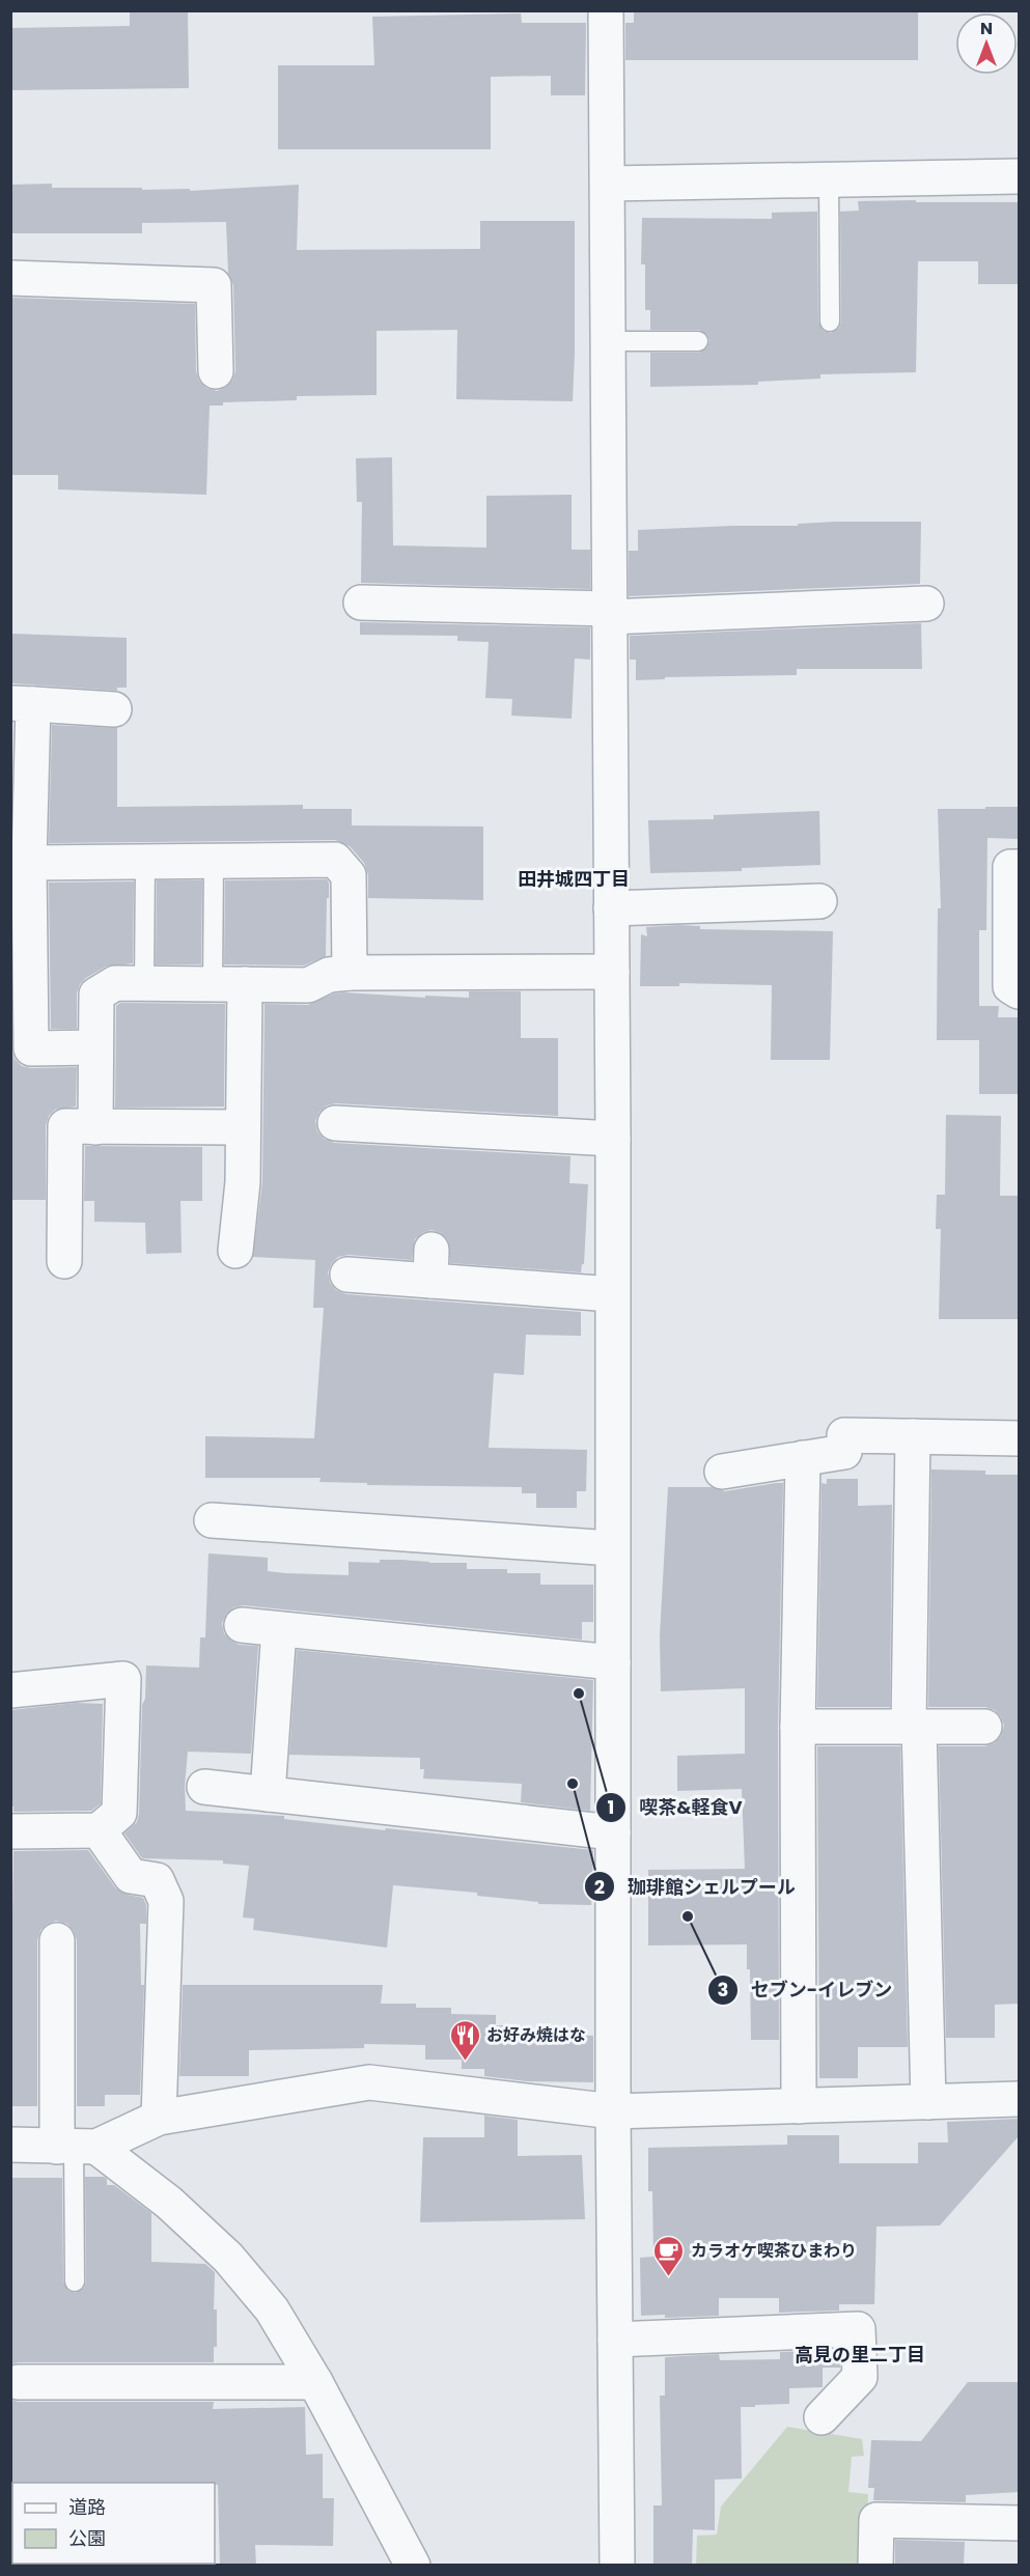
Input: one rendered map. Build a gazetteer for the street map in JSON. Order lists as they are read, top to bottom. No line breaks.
{"districts":["田井城四丁目","高見の里二丁目"],"places":{"other":["喫茶&軽食V","珈琲館シェルプール","セブン-イレブン"],"restaurant":["お好み焼はな"],"cafe":["カラオケ喫茶ひまわり"]},"legend":["道路","公園"],"north":"top"}
